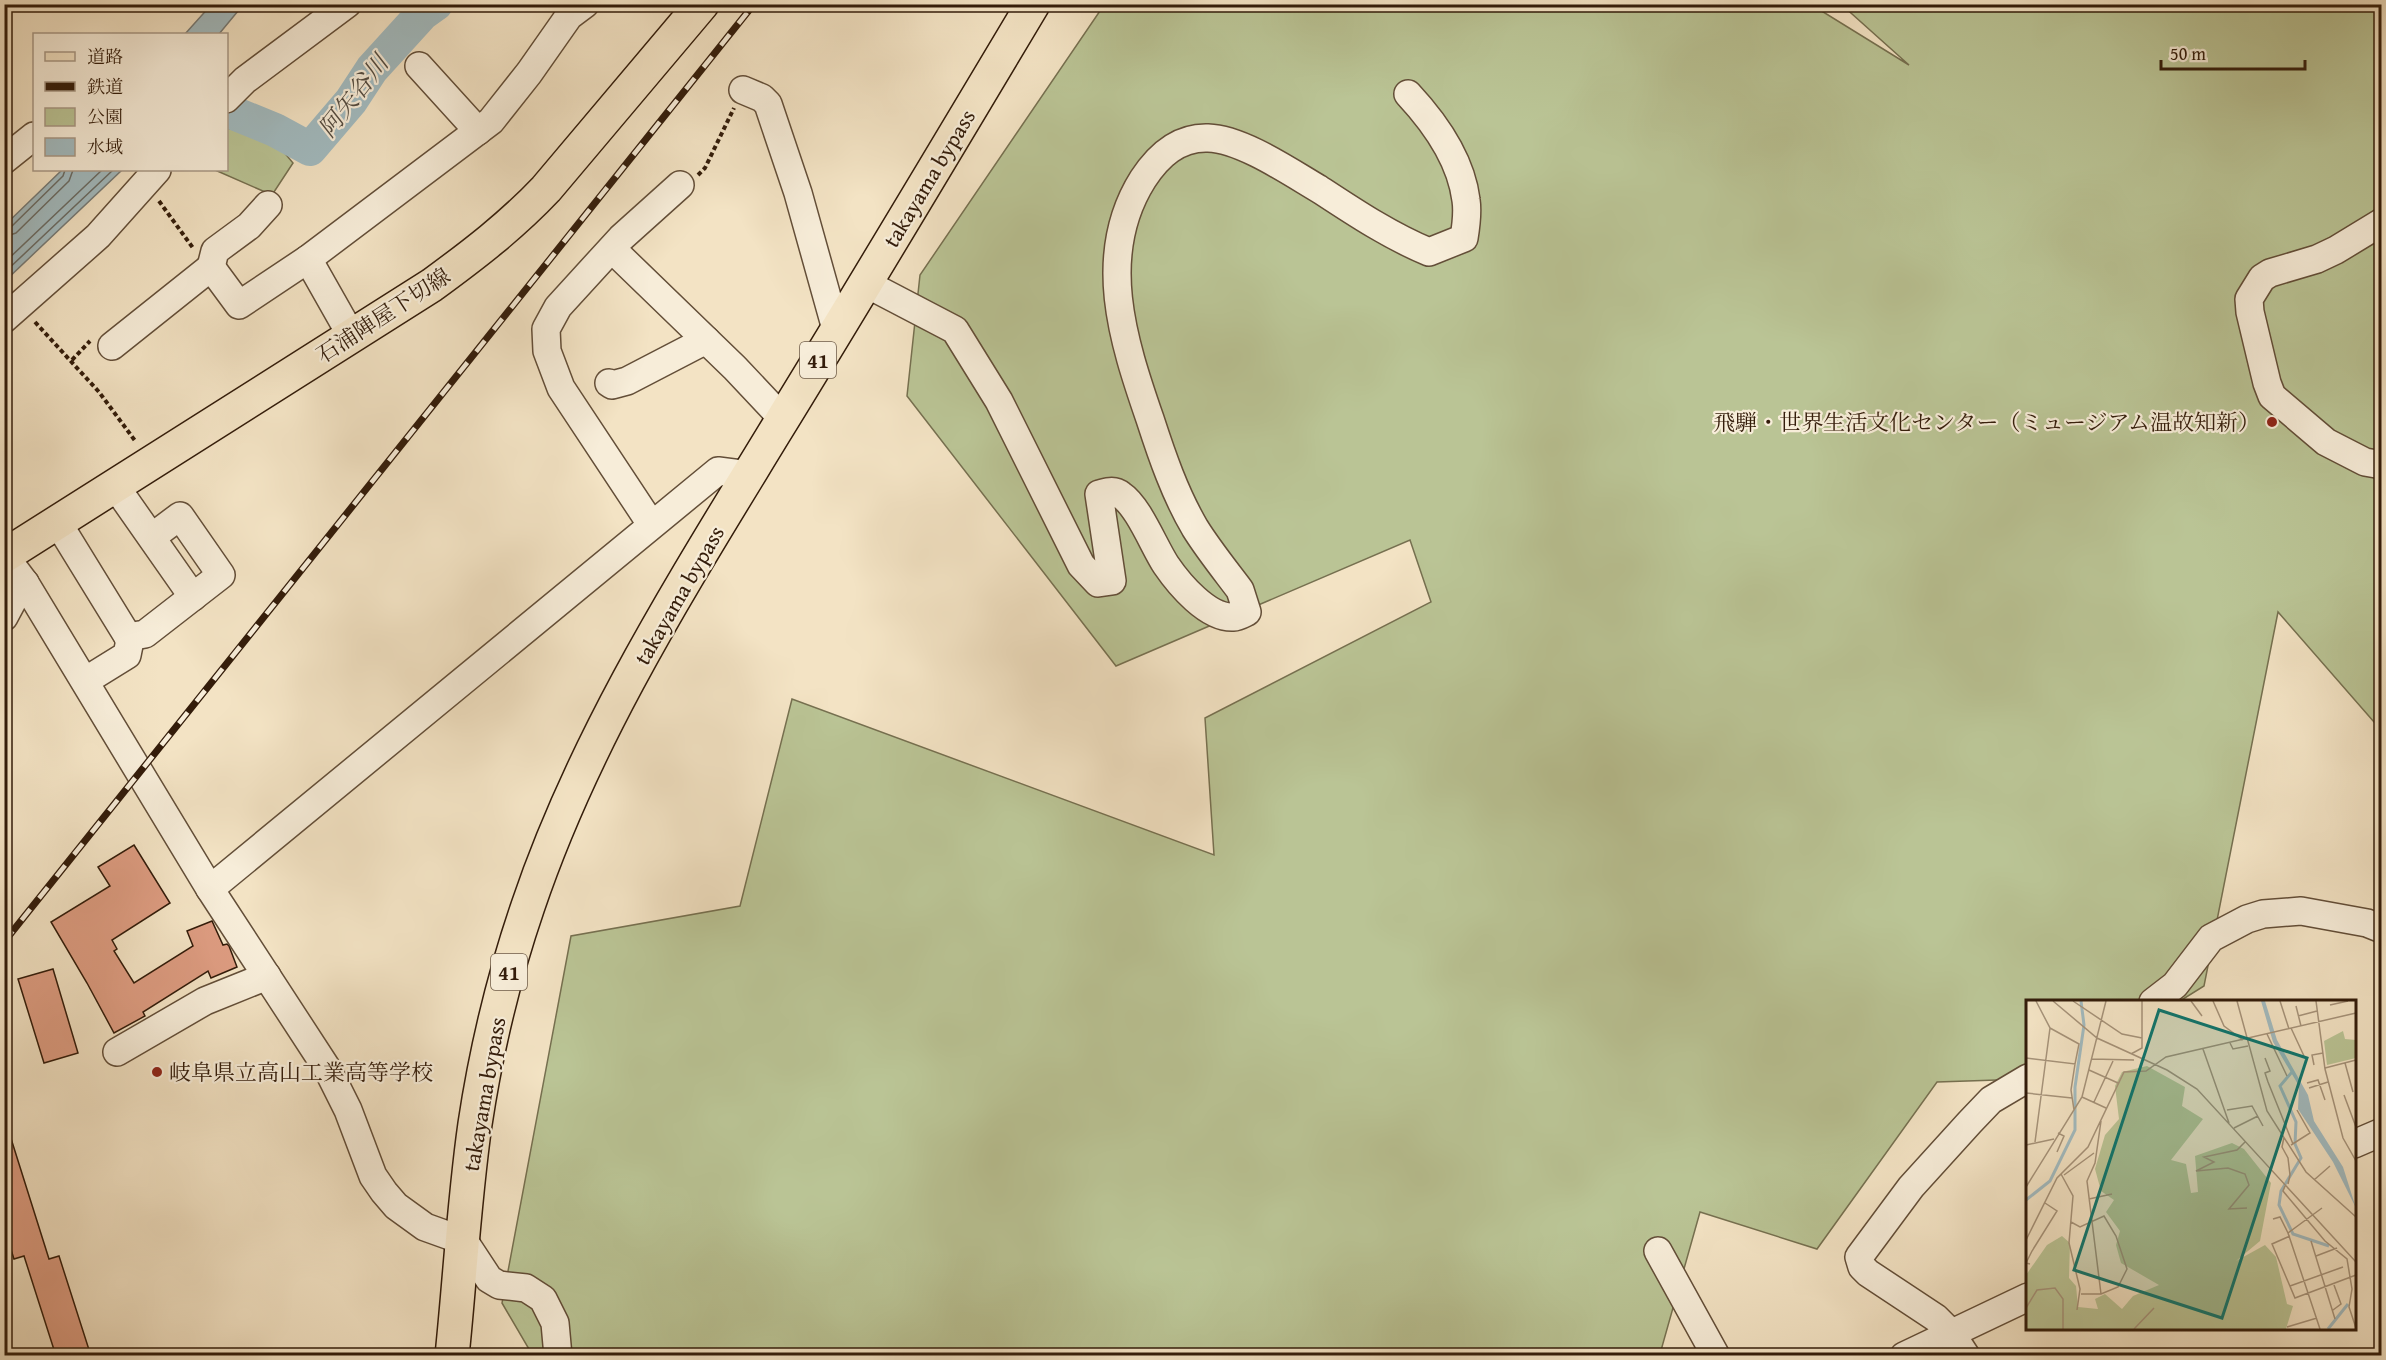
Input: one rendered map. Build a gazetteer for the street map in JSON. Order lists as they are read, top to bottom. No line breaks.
{"streets":{"main road":["takayama bypass","石浦陣屋下切線","41"]},"water":["阿矢谷川"],"places":["飛騨・世界生活文化センター（ミュージアム温故知新）","岐阜県立高山工業高等学校"],"legend":["道路","鉄道","公園","水域"],"scale_bar":"50 m"}
